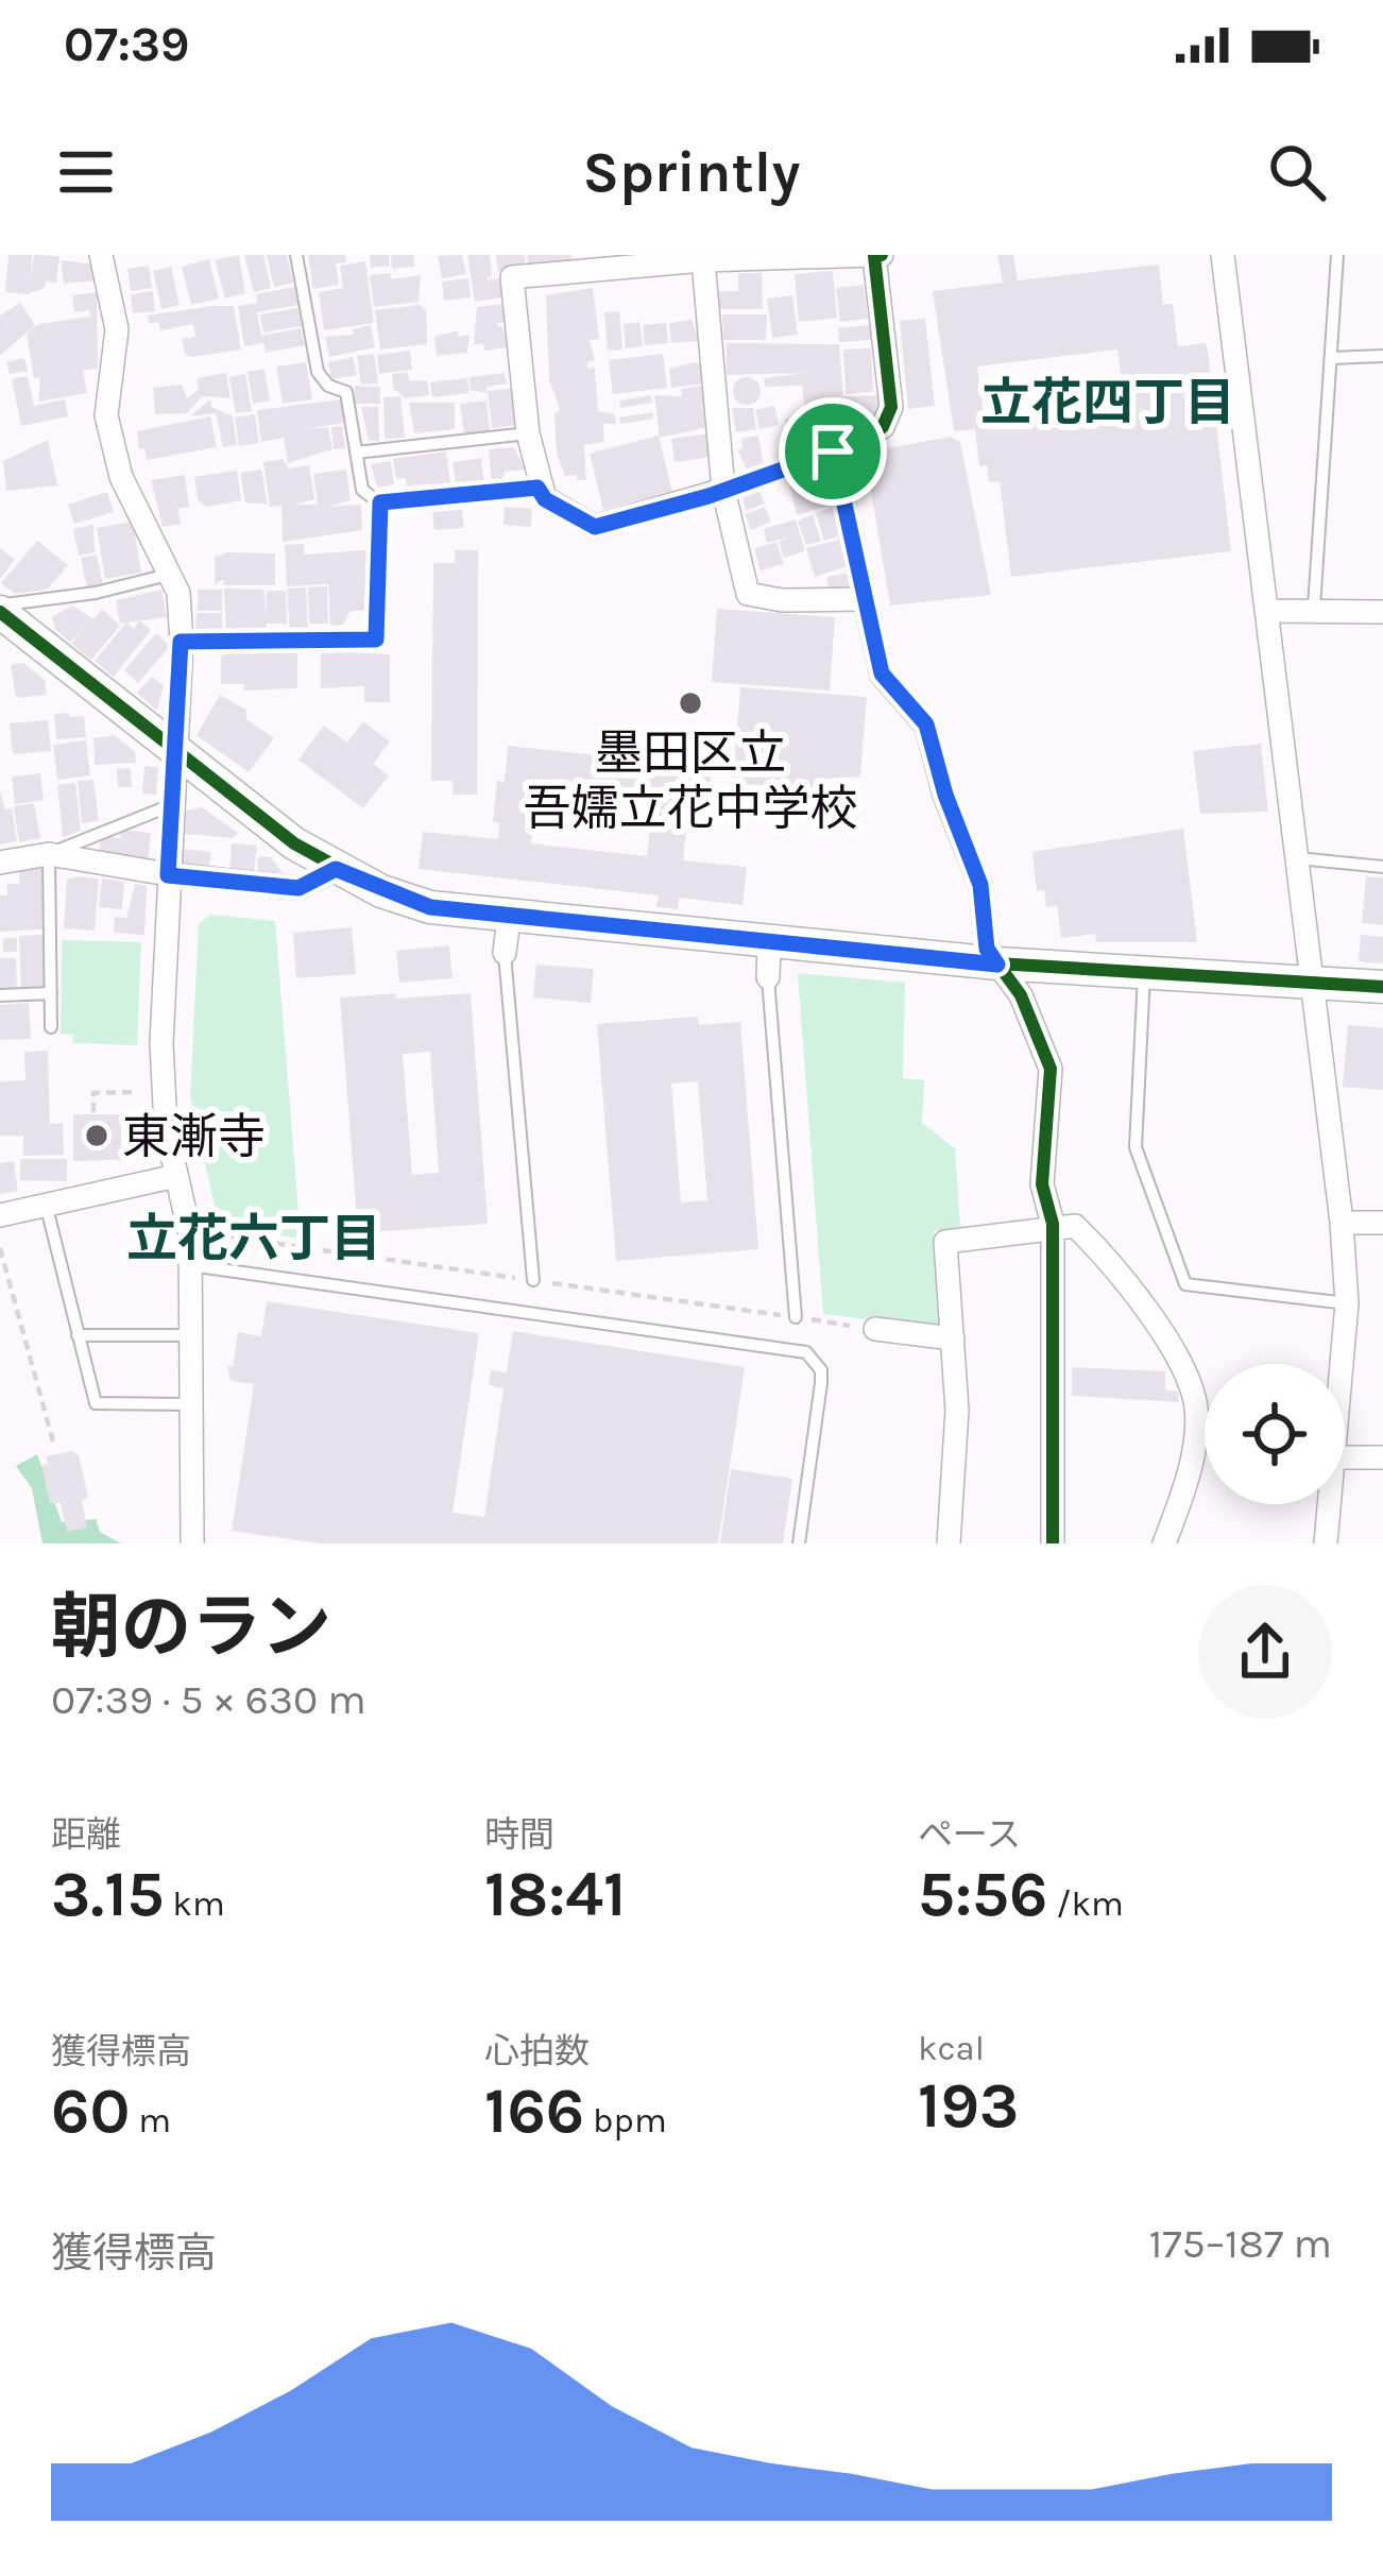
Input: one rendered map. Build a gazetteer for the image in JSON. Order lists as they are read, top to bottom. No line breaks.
{"districts":["立花四丁目","立花六丁目"],"places":["墨田区立 吾嬬立花中学校","東漸寺"],"page":{"status":"07:39","header":"Sprintly","heading":["朝のラン","07:39 · 5 × 630 m"],"stats":[["距離","3.15 km"],["時間","18:41"],["ペース","5:56 /km"],["獲得標高","60 m"],["心拍数","166 bpm"],["kcal","193"]],"chart":["獲得標高","175–187 m"]}}
